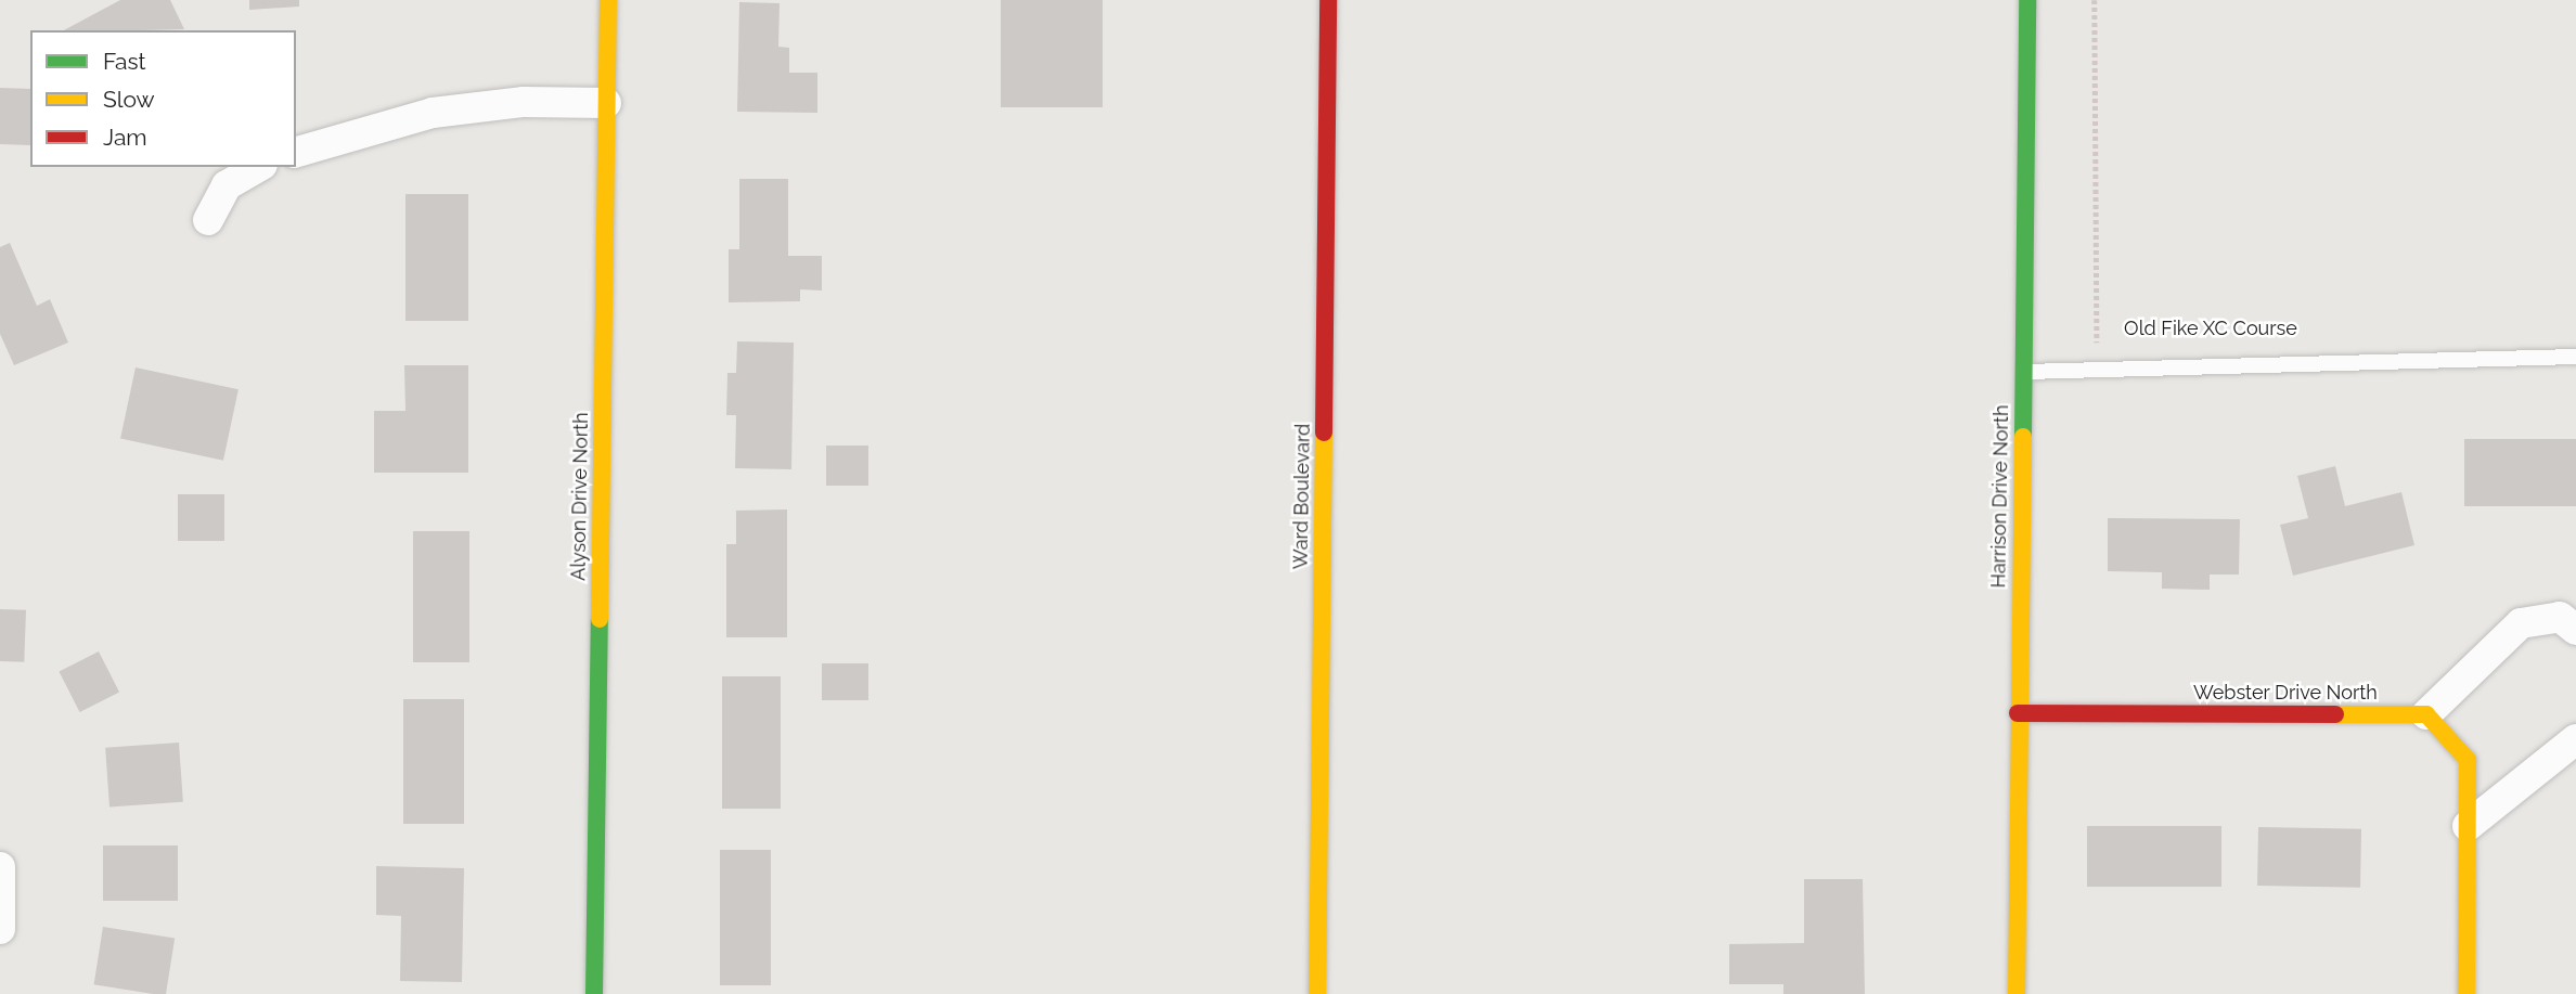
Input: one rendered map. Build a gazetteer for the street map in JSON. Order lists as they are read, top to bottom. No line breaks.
{"streets":{"street":["Alyson Drive North","Ward Boulevard","Harrison Drive North","Webster Drive North"],"path":["Old Fike XC Course"]},"crossings":[["Harrison Drive North","Webster Drive North"]],"legend":["Fast","Slow","Jam"]}
